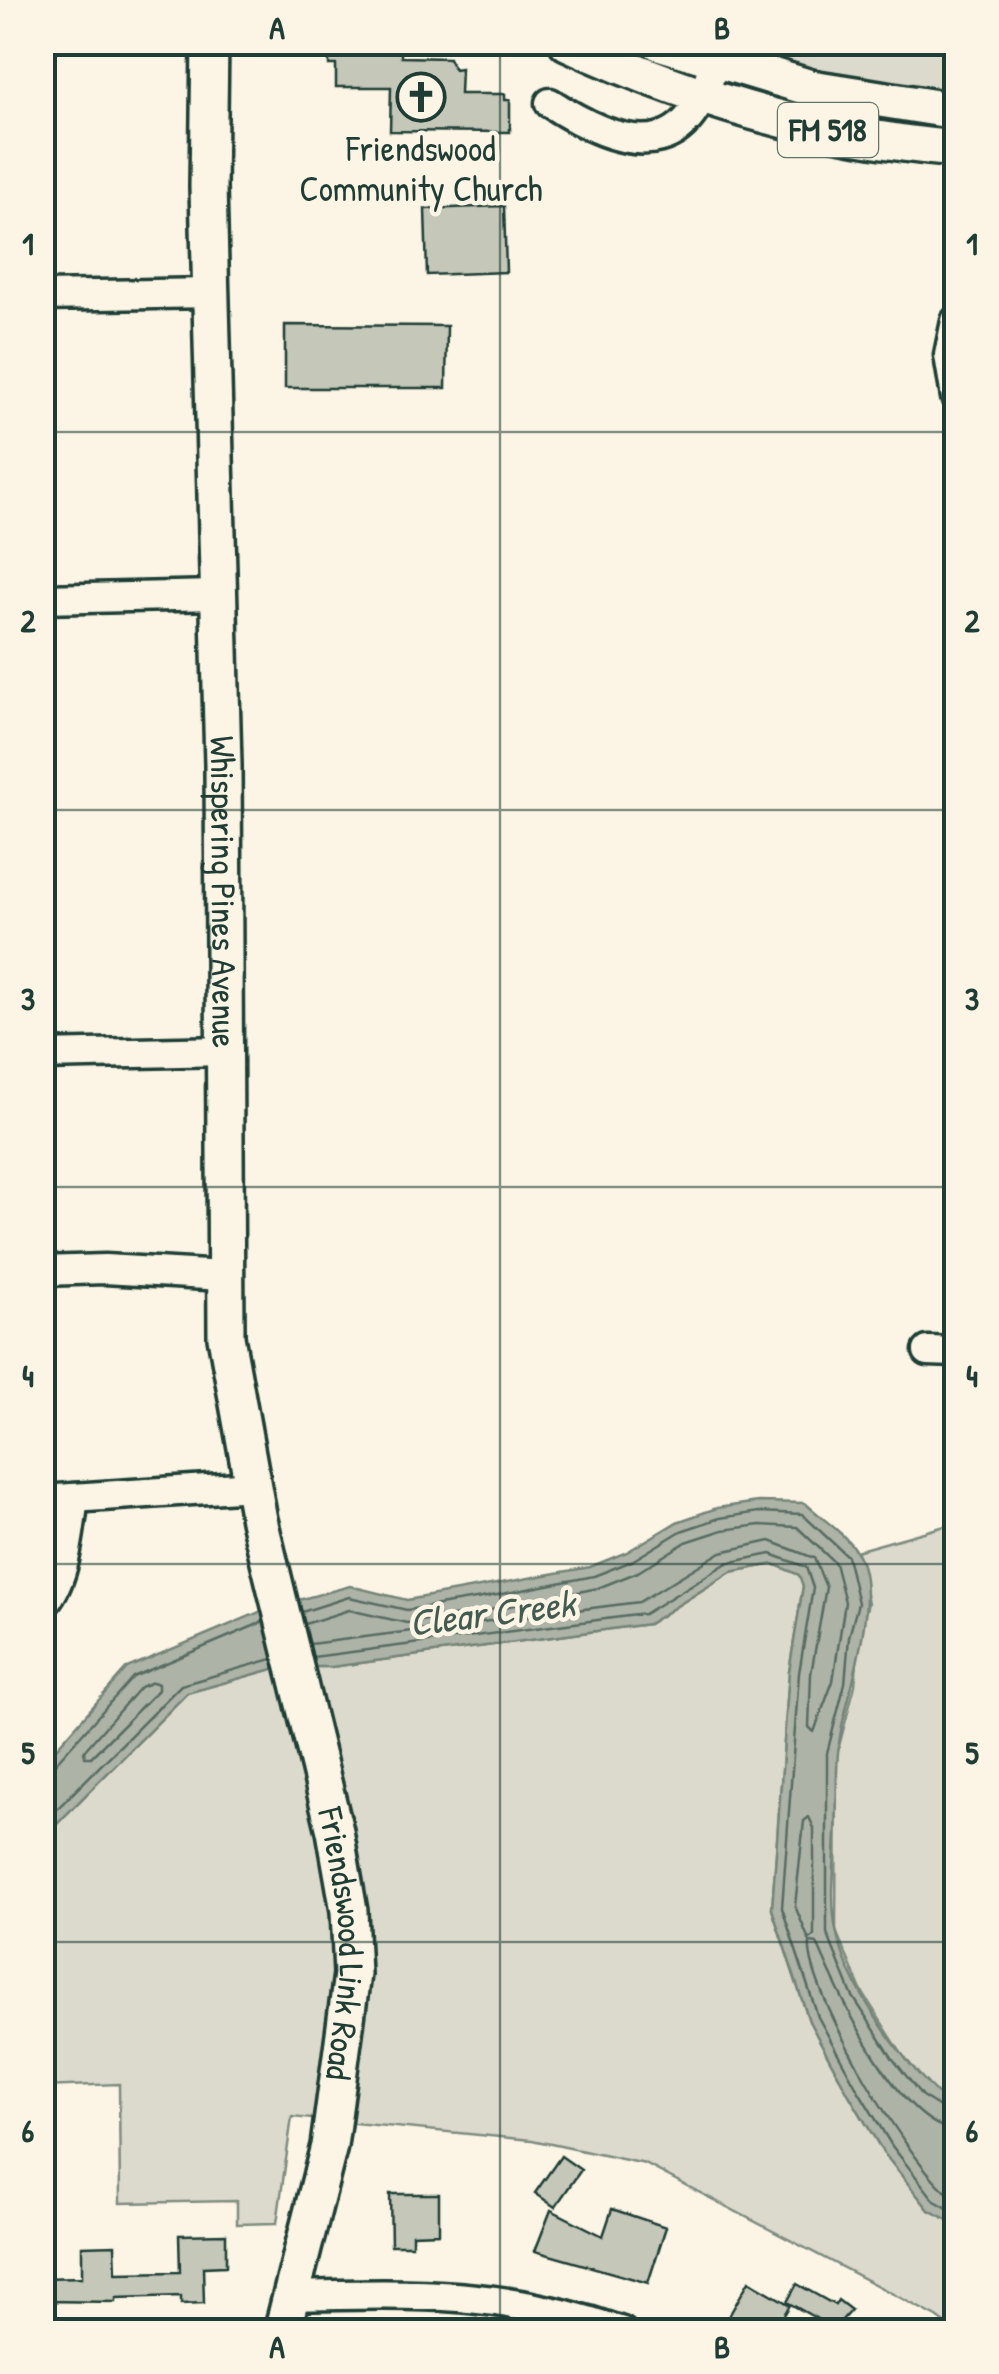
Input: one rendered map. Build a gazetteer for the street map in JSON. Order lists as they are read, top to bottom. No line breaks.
{"streets":{"main road":["FM 518","Whispering Pines Avenue","Friendswood Link Road"]},"crossings":[["Whispering Pines Avenue","Friendswood Link Road"]],"water":["Clear Creek"],"places":{"church":["Friendswood Community Church"]},"grid":{"columns":["A","B"],"rows":["1","2","3","4","5","6"]}}
